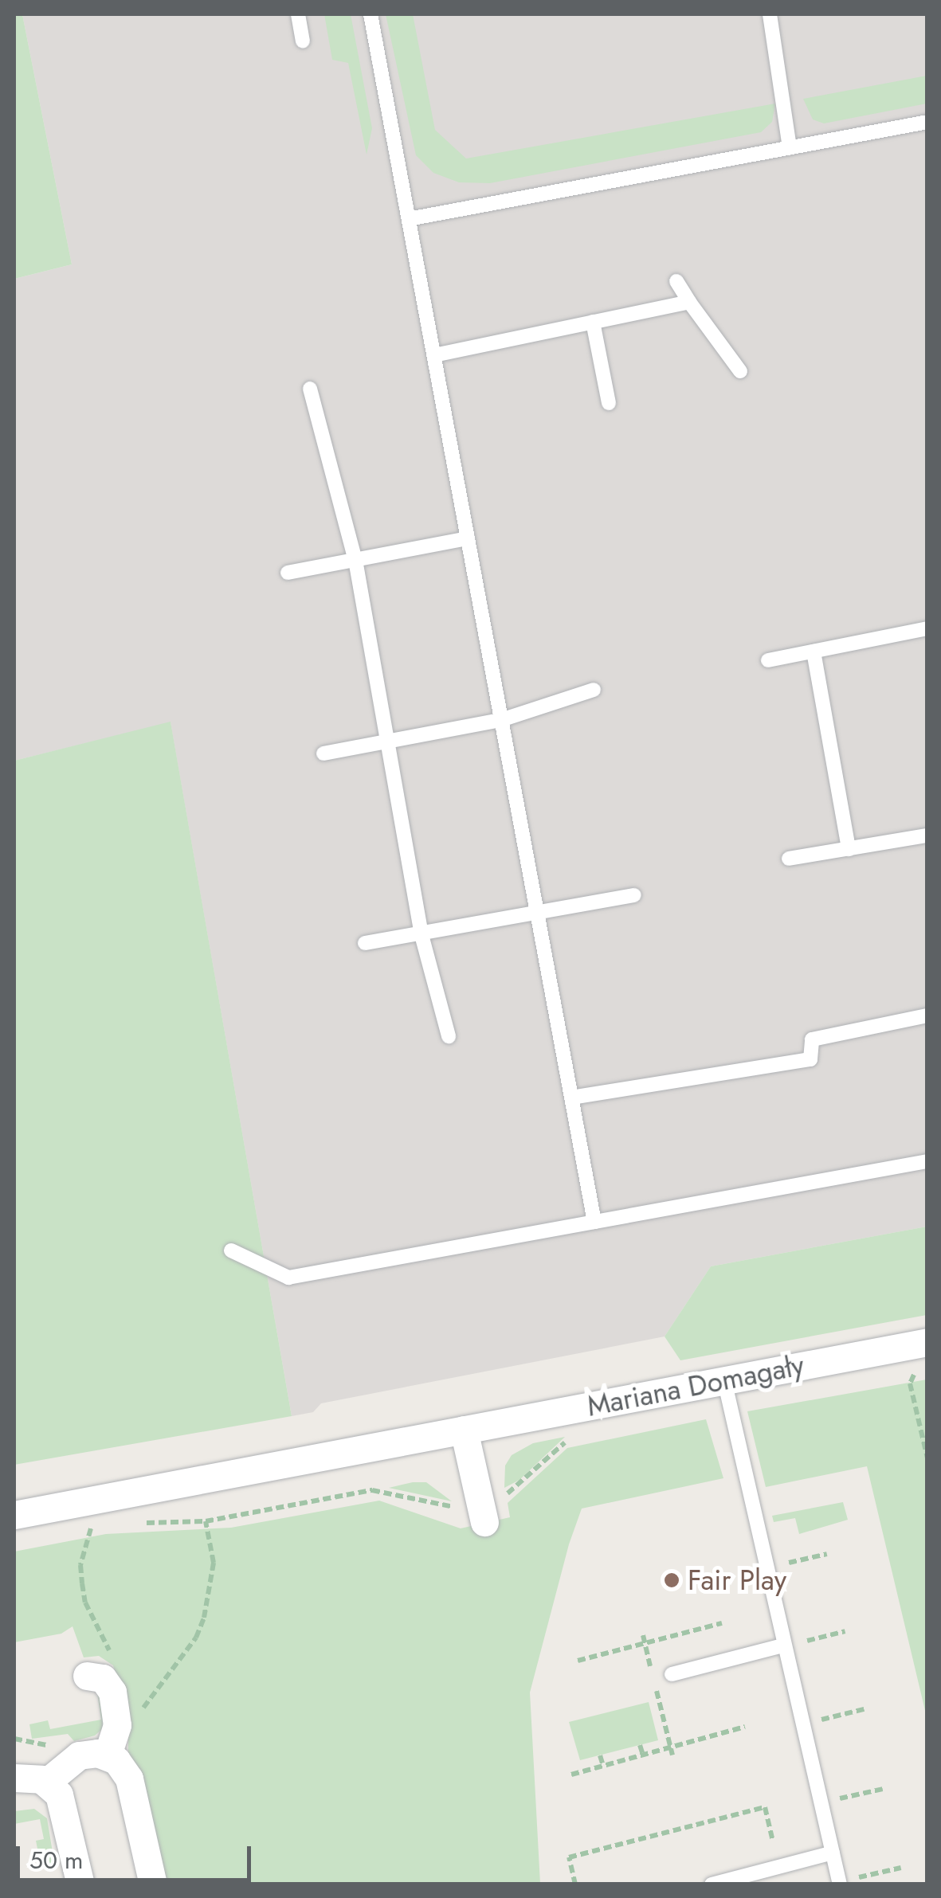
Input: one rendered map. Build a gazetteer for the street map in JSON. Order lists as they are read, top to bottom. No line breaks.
{"streets":{"street":["Mariana Domagały"]},"places":["Fair Play"],"scale_bar":"50 m"}
